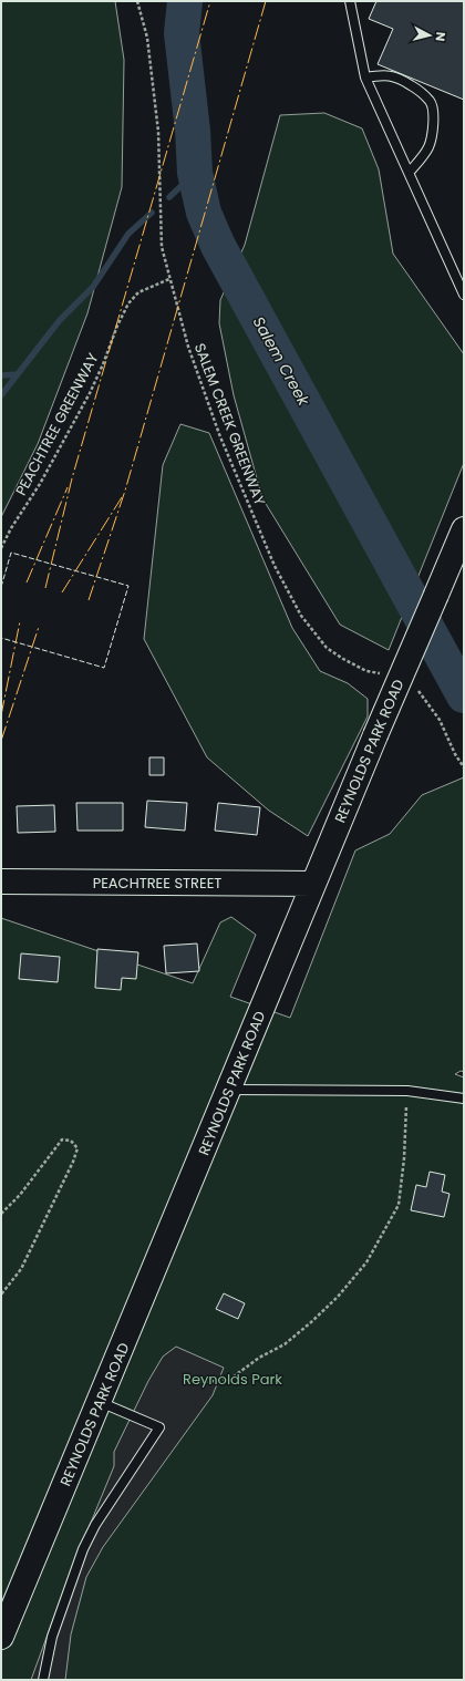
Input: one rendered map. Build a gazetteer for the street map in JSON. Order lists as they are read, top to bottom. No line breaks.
{"streets":{"main road":["REYNOLDS PARK ROAD","PEACHTREE STREET"],"path":["PEACHTREE GREENWAY","SALEM CREEK GREENWAY"]},"crossings":[["PEACHTREE GREENWAY","SALEM CREEK GREENWAY"],["REYNOLDS PARK ROAD","PEACHTREE STREET"]],"water":["Salem Creek"],"parks":["Reynolds Park"],"north":"right"}
